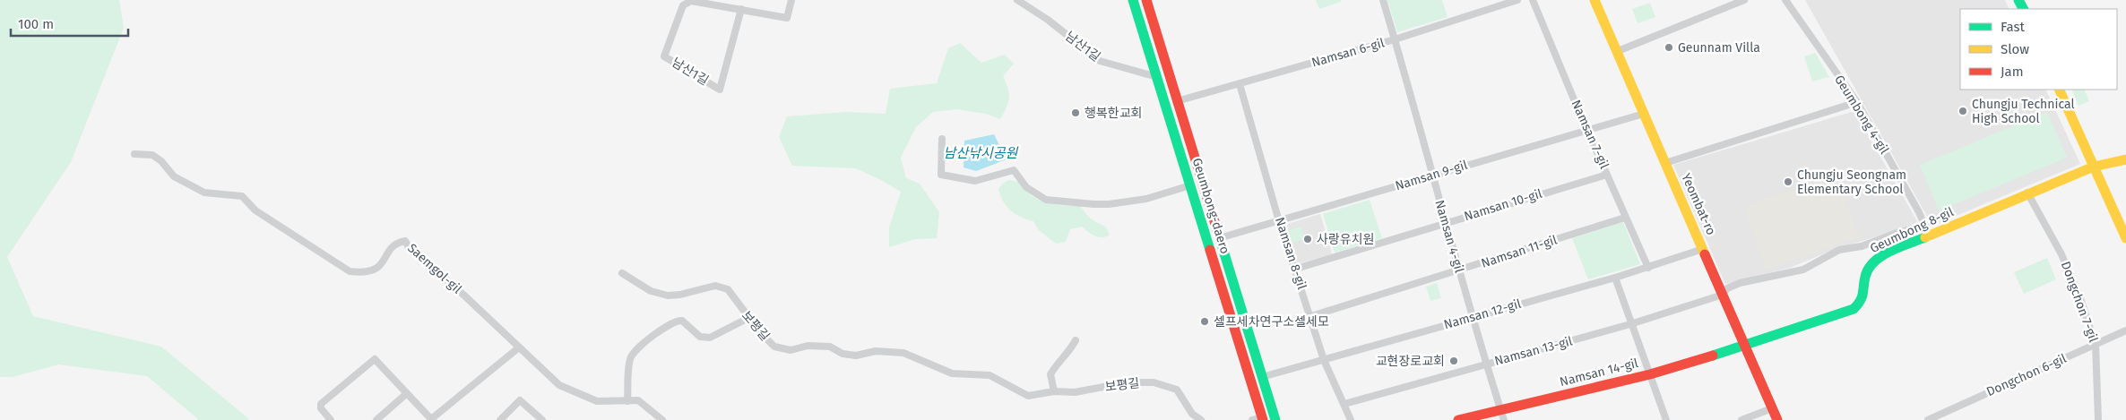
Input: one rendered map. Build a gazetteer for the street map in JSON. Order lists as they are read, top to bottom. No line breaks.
{"streets":{"street":["남산1길","Namsan 6-gil","Geumbong 4-gil","Namsan 7-gil","Namsan 9-gil","Yeombat-ro","Namsan 10-gil","Geumbong-daero","Geumbong 8-gil","Namsan 4-gil","Namsan 11-gil","Namsan 8-gil","Saemgol-gil","Dongchon 7-gil","Namsan 12-gil","보평길","Namsan 13-gil","Namsan 14-gil","Dongchon 6-gil"]},"crossings":[["남산1길","Geumbong-daero"],["Namsan 6-gil","Geumbong-daero"],["Namsan 6-gil","Namsan 4-gil"],["Namsan 6-gil","Namsan 8-gil"],["Geumbong 4-gil","Geumbong 8-gil"],["Geumbong 4-gil","Namsan 13-gil"],["Namsan 7-gil","Namsan 9-gil"],["Namsan 7-gil","Namsan 10-gil"],["Namsan 7-gil","Namsan 11-gil"],["Namsan 7-gil","Namsan 12-gil"],["Namsan 9-gil","Yeombat-ro"],["Namsan 9-gil","Geumbong-daero"],["Namsan 9-gil","Namsan 4-gil"],["Namsan 9-gil","Namsan 8-gil"],["Yeombat-ro","Geumbong 8-gil"],["Yeombat-ro","Namsan 12-gil"],["Yeombat-ro","Namsan 13-gil"],["Yeombat-ro","Namsan 14-gil"],["Namsan 10-gil","Namsan 4-gil"],["Namsan 10-gil","Namsan 8-gil"],["Geumbong-daero","Namsan 12-gil"],["Geumbong 8-gil","Dongchon 7-gil"],["Geumbong 8-gil","Namsan 13-gil"],["Geumbong 8-gil","Namsan 14-gil"],["Namsan 4-gil","Namsan 11-gil"],["Namsan 4-gil","Namsan 12-gil"],["Namsan 4-gil","Namsan 13-gil"],["Namsan 4-gil","Namsan 14-gil"],["Namsan 11-gil","Namsan 8-gil"],["Namsan 8-gil","Namsan 12-gil"],["Namsan 8-gil","Namsan 13-gil"],["Dongchon 7-gil","Dongchon 6-gil"]],"water":["남산낚시공원"],"places":["Geunnam Villa","Chungju Technical High School","행복한교회","Chungju Seongnam Elementary School","사랑유치원","셀프세차연구소셀세모","교현장로교회"],"legend":["Fast","Slow","Jam"],"scale_bar":"100 m"}
